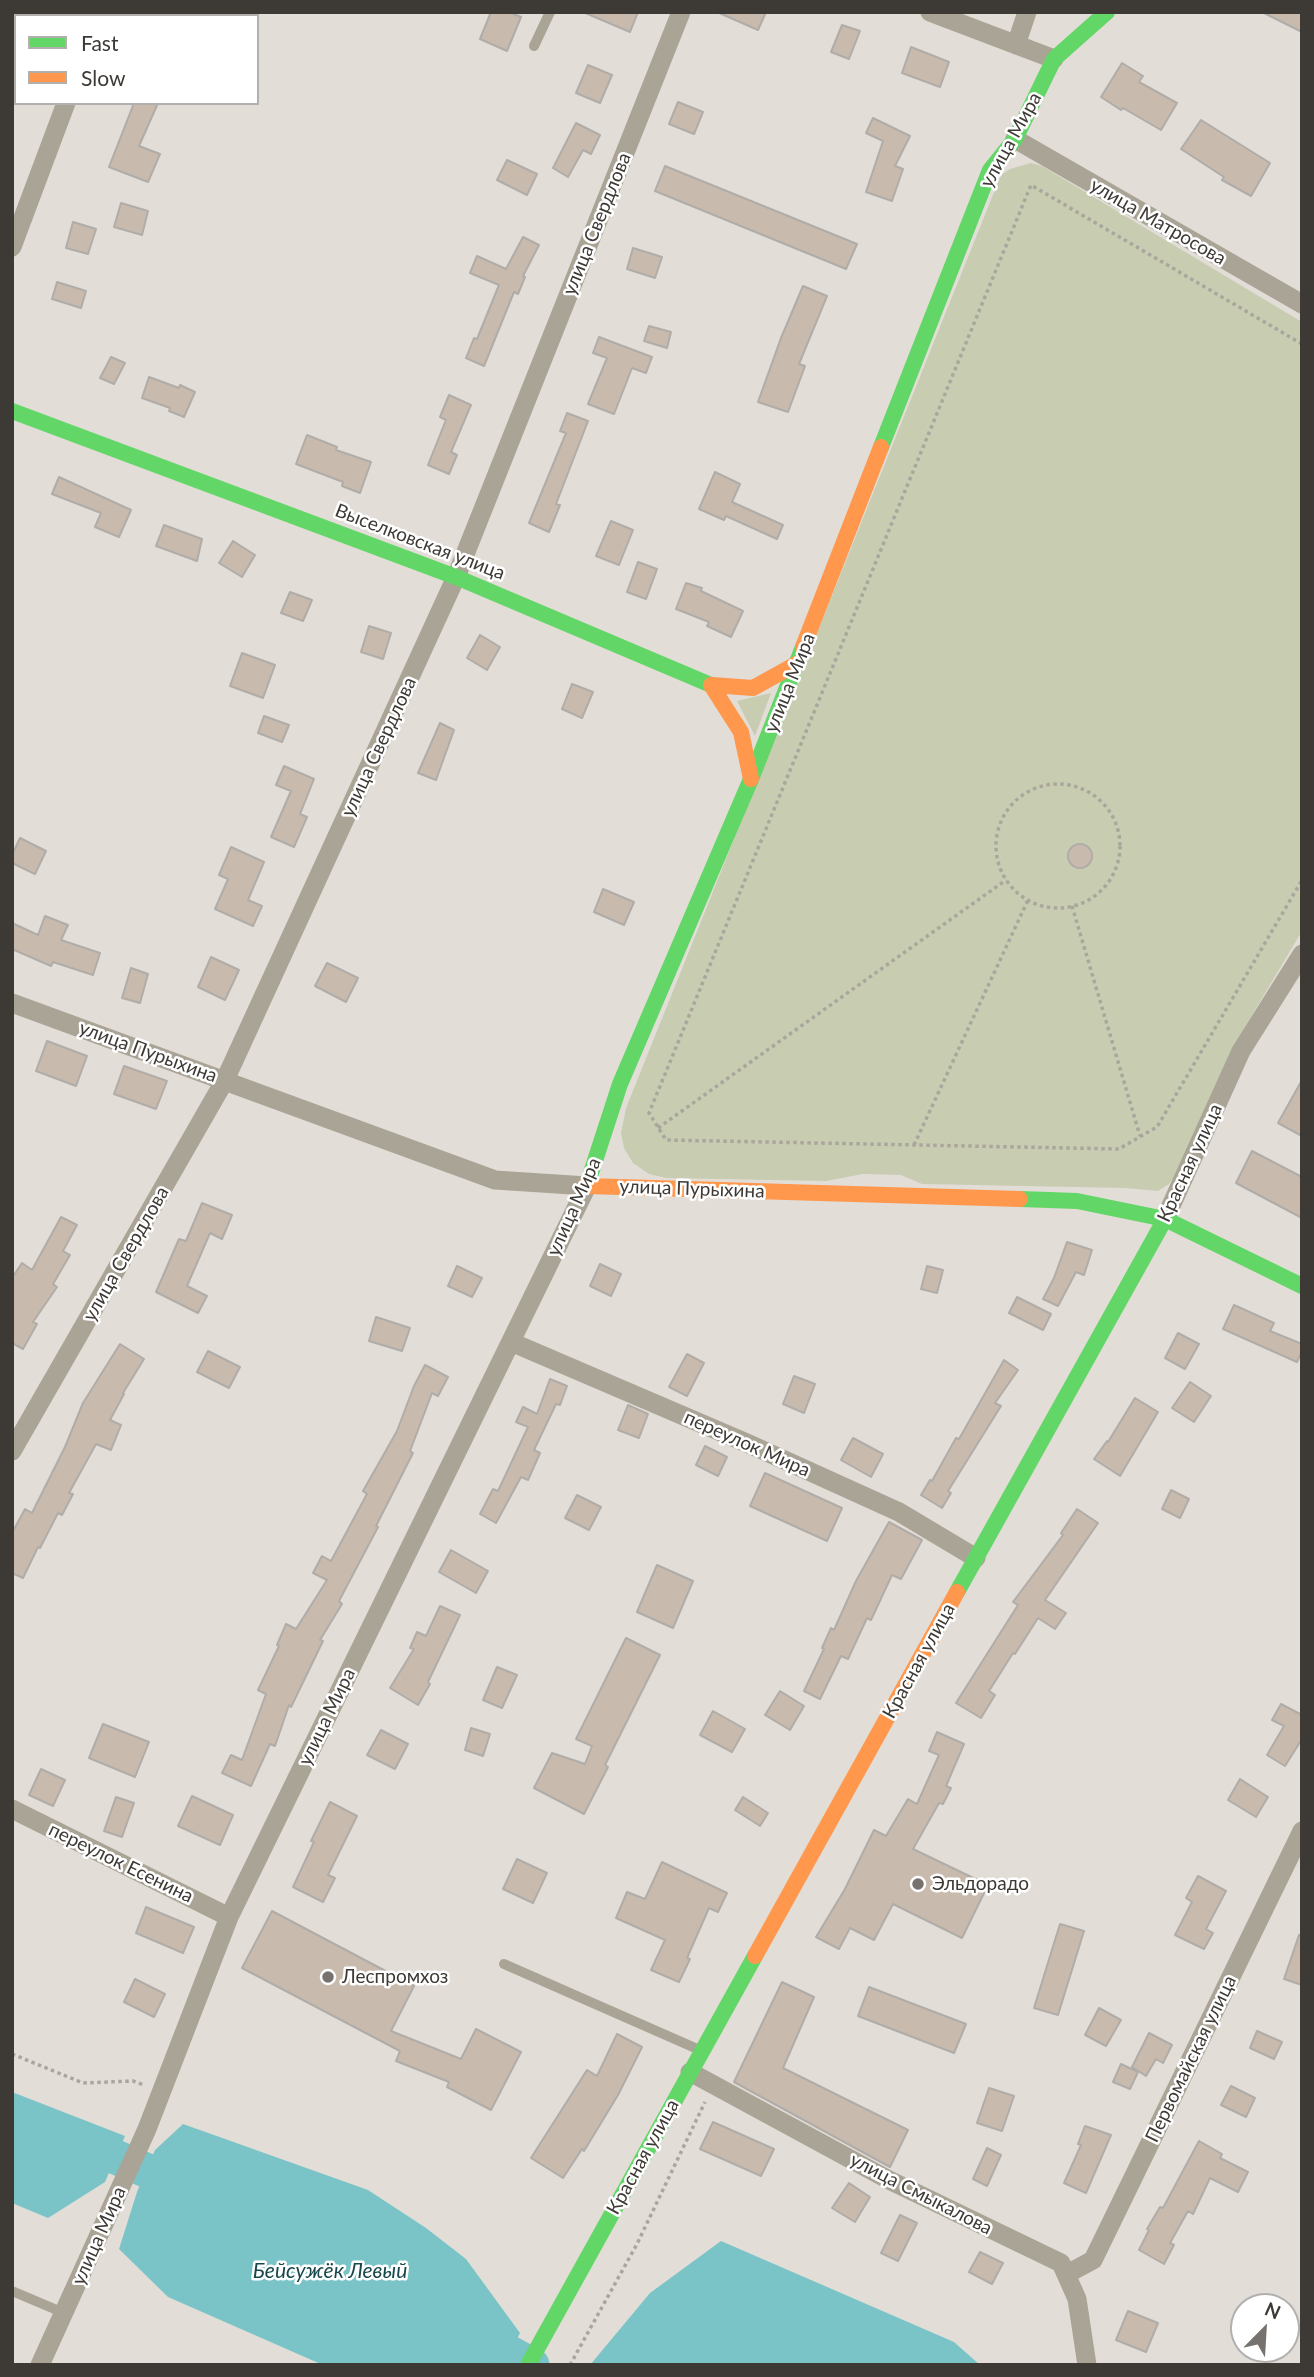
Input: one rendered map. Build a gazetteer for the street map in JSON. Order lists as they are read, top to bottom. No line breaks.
{"streets":{"street":["улица Мира","улица Матросова","улица Свердлова","Выселковская улица","улица Пурыхина","Красная улица","переулок Мира","переулок Есенина","Первомайская улица","улица Смыкалова"]},"crossings":[["улица Мира","улица Матросова"],["улица Мира","Выселковская улица"],["улица Мира","улица Пурыхина"],["улица Мира","переулок Мира"],["улица Мира","переулок Есенина"],["улица Свердлова","Выселковская улица"],["улица Свердлова","улица Пурыхина"],["улица Пурыхина","Красная улица"],["Красная улица","переулок Мира"],["Красная улица","улица Смыкалова"],["Первомайская улица","улица Смыкалова"]],"water":["Бейсужёк Левый"],"places":["Эльдорадо","Леспромхоз"],"legend":["Fast","Slow"],"north":"top right"}
